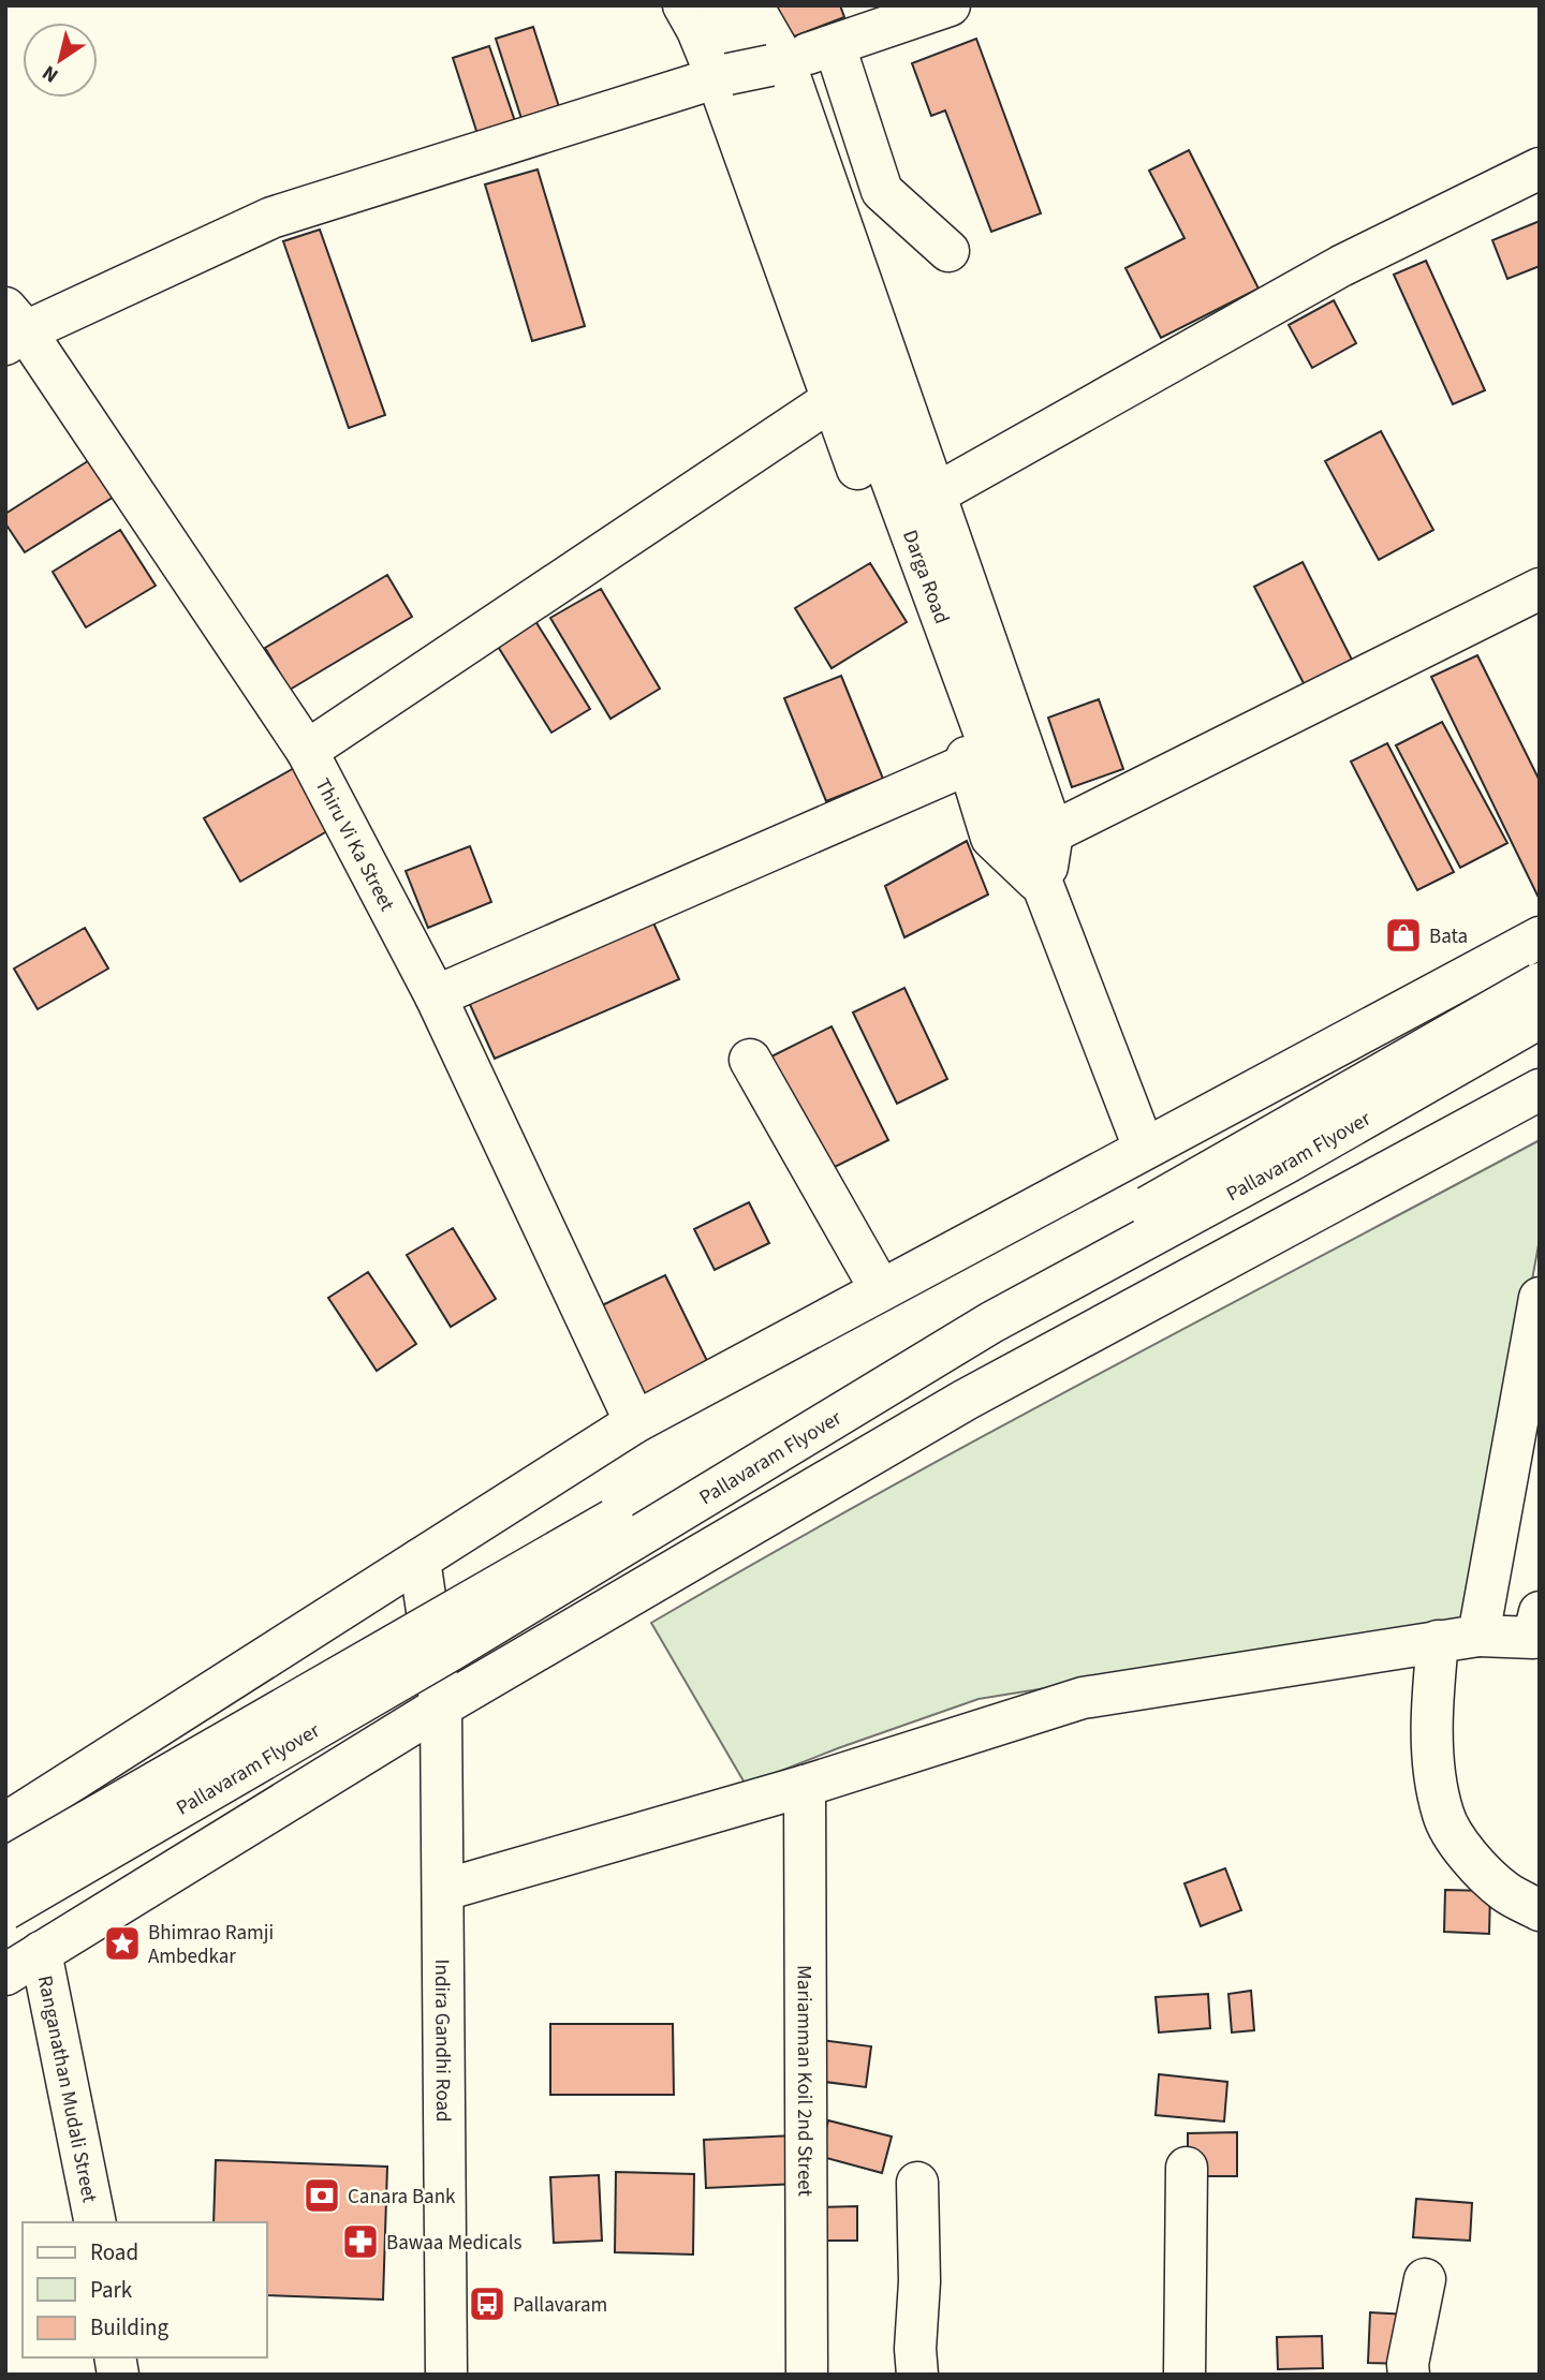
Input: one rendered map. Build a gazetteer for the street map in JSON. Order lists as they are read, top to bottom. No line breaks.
{"streets":{"street":["Darga Road","Thiru Vi Ka Street","Pallavaram Flyover","Indira Gandhi Road","Mariamman Koil 2nd Street","Ranganathan Mudali Street"]},"places":{"shop":["Bata"],"place":["Bhimrao Ramji Ambedkar"],"bank":["Canara Bank"],"pharmacy":["Bawaa Medicals"],"bus stop":["Pallavaram"]},"legend":["Road","Park","Building"],"north":"bottom left"}
